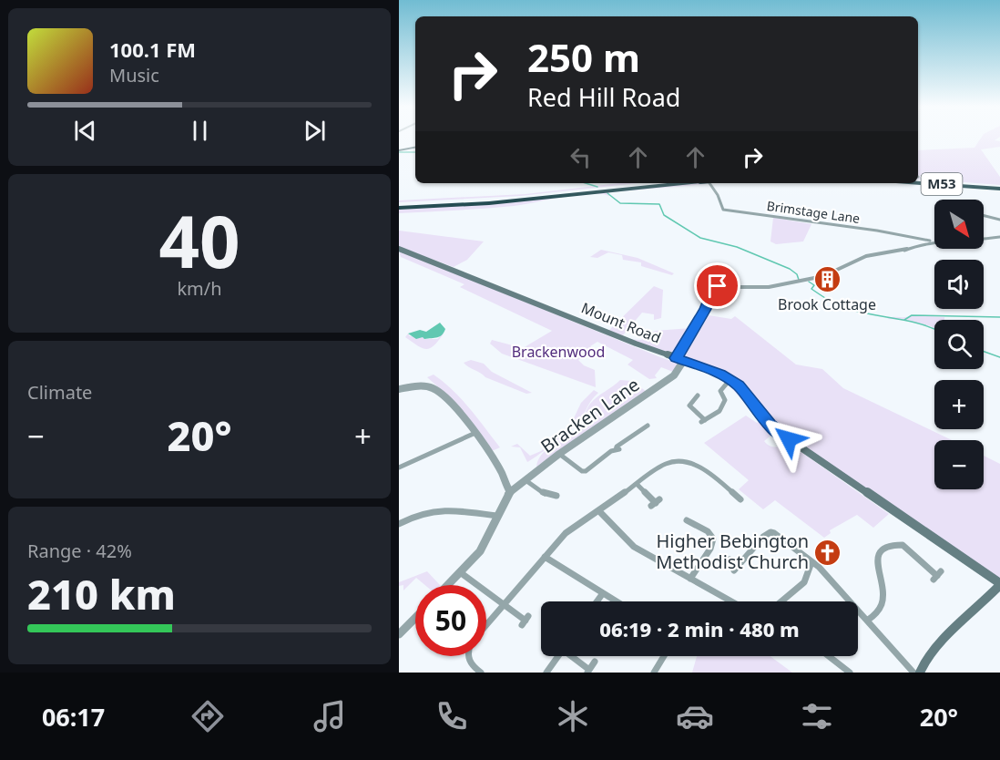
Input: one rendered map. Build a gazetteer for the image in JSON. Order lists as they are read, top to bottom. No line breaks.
{"streets":{"highway":["M53"],"main road":["Mount Road"],"street":["Brimstage Lane","Bracken Lane"]},"crossings":[["Mount Road","Bracken Lane"]],"parks":["Brackenwood"],"places":{"building":["Brook Cottage"],"church":["Higher Bebington Methodist Church"]},"north":"bottom right","page":{"turn":["250 m","Red Hill Road"],"song":["100.1 FM","Music"],"tile":[["40","km/h"],"Climate",["Range · 42%","210 km"]],"map_buttons":["+","−"],"heat":["−","20°","+"],"limit":"50","trip":"06:19 · 2 min · 480 m","tabs":["06:17","20°"]}}
